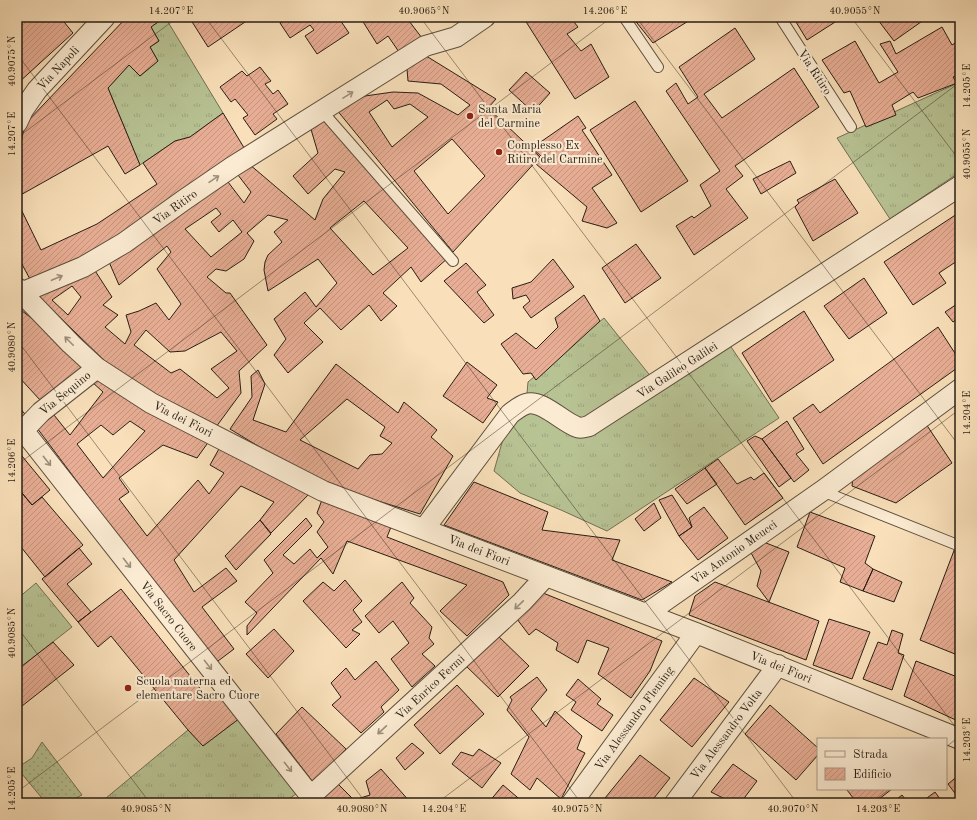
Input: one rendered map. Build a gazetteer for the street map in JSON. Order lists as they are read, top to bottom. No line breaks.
{"streets":{"street":["Via Napoli","Via Ritiro","Via Galileo Galilei","Via Sequino","Via dei Fiori","Via Antonio Meucci","Via Sacro Cuore","Via Enrico Fermi","Via Alessandro Fleming","Via Alessandro Volta"]},"crossings":[["Via Ritiro","Via dei Fiori"],["Via Galileo Galilei","Via dei Fiori"],["Via Sequino","Via dei Fiori"],["Via Sequino","Via Sacro Cuore"],["Via dei Fiori","Via Antonio Meucci"],["Via dei Fiori","Via Enrico Fermi"],["Via dei Fiori","Via Alessandro Fleming"],["Via dei Fiori","Via Alessandro Volta"],["Via Sacro Cuore","Via Enrico Fermi"]],"one_way":["Via Ritiro","Via Sacro Cuore","Via Enrico Fermi"],"places":["Santa Maria del Carmine","Complesso Ex Ritiro del Carmine","Scuola materna ed elementare Sacro Cuore"],"legend":["Strada","Edificio"],"coordinates":["14.207°E","40.9065°N","14.206°E","40.9055°N","40.9075°N","14.205°E","40.9080°N","14.204°E","40.9085°N","14.203°E","40.9070°N"]}
